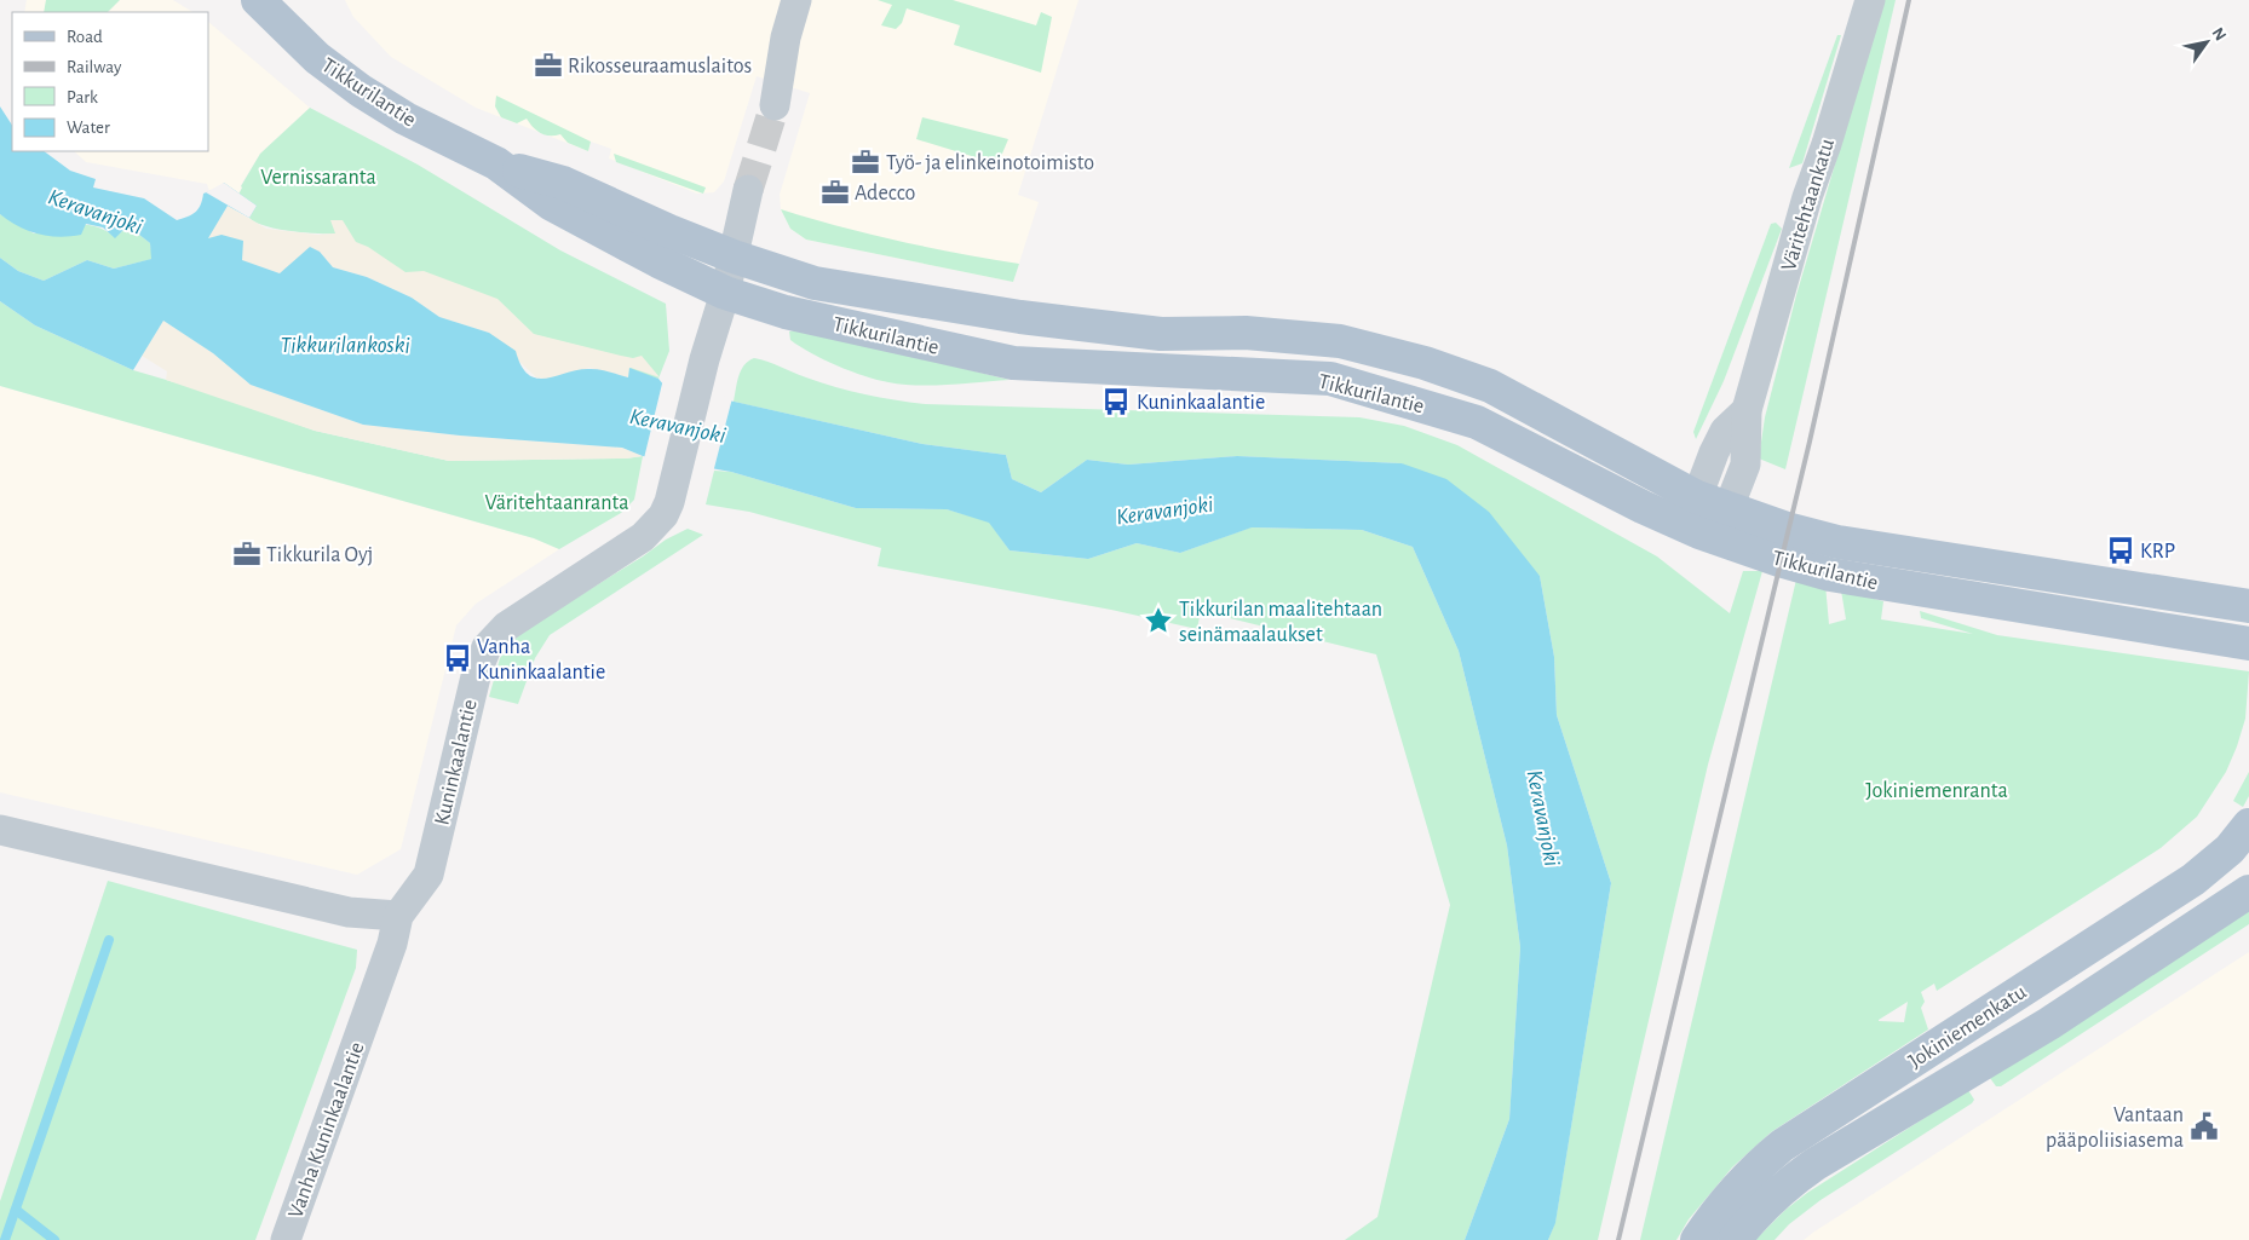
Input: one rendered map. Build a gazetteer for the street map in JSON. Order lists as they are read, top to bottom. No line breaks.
{"streets":{"main road":["Tikkurilantie","Jokiniemenkatu"],"street":["Väritehtaankatu","Kuninkaalantie","Vanha Kuninkaalantie"]},"crossings":[["Tikkurilantie","Väritehtaankatu"],["Tikkurilantie","Kuninkaalantie"],["Kuninkaalantie","Vanha Kuninkaalantie"]],"water":["Keravanjoki","Tikkurilankoski"],"parks":["Vernissaranta","Väritehtaanranta","Jokiniemenranta"],"places":{"office":["Rikosseuraamuslaitos","Työ- ja elinkeinotoimisto","Adecco","Tikkurila Oyj"],"bus stop":["Kuninkaalantie","KRP","Vanha Kuninkaalantie"],"place":["Tikkurilan maalitehtaan seinämaalaukset"],"public building":["Vantaan pääpoliisiasema"]},"legend":["Road","Railway","Park","Water"],"north":"top right"}
